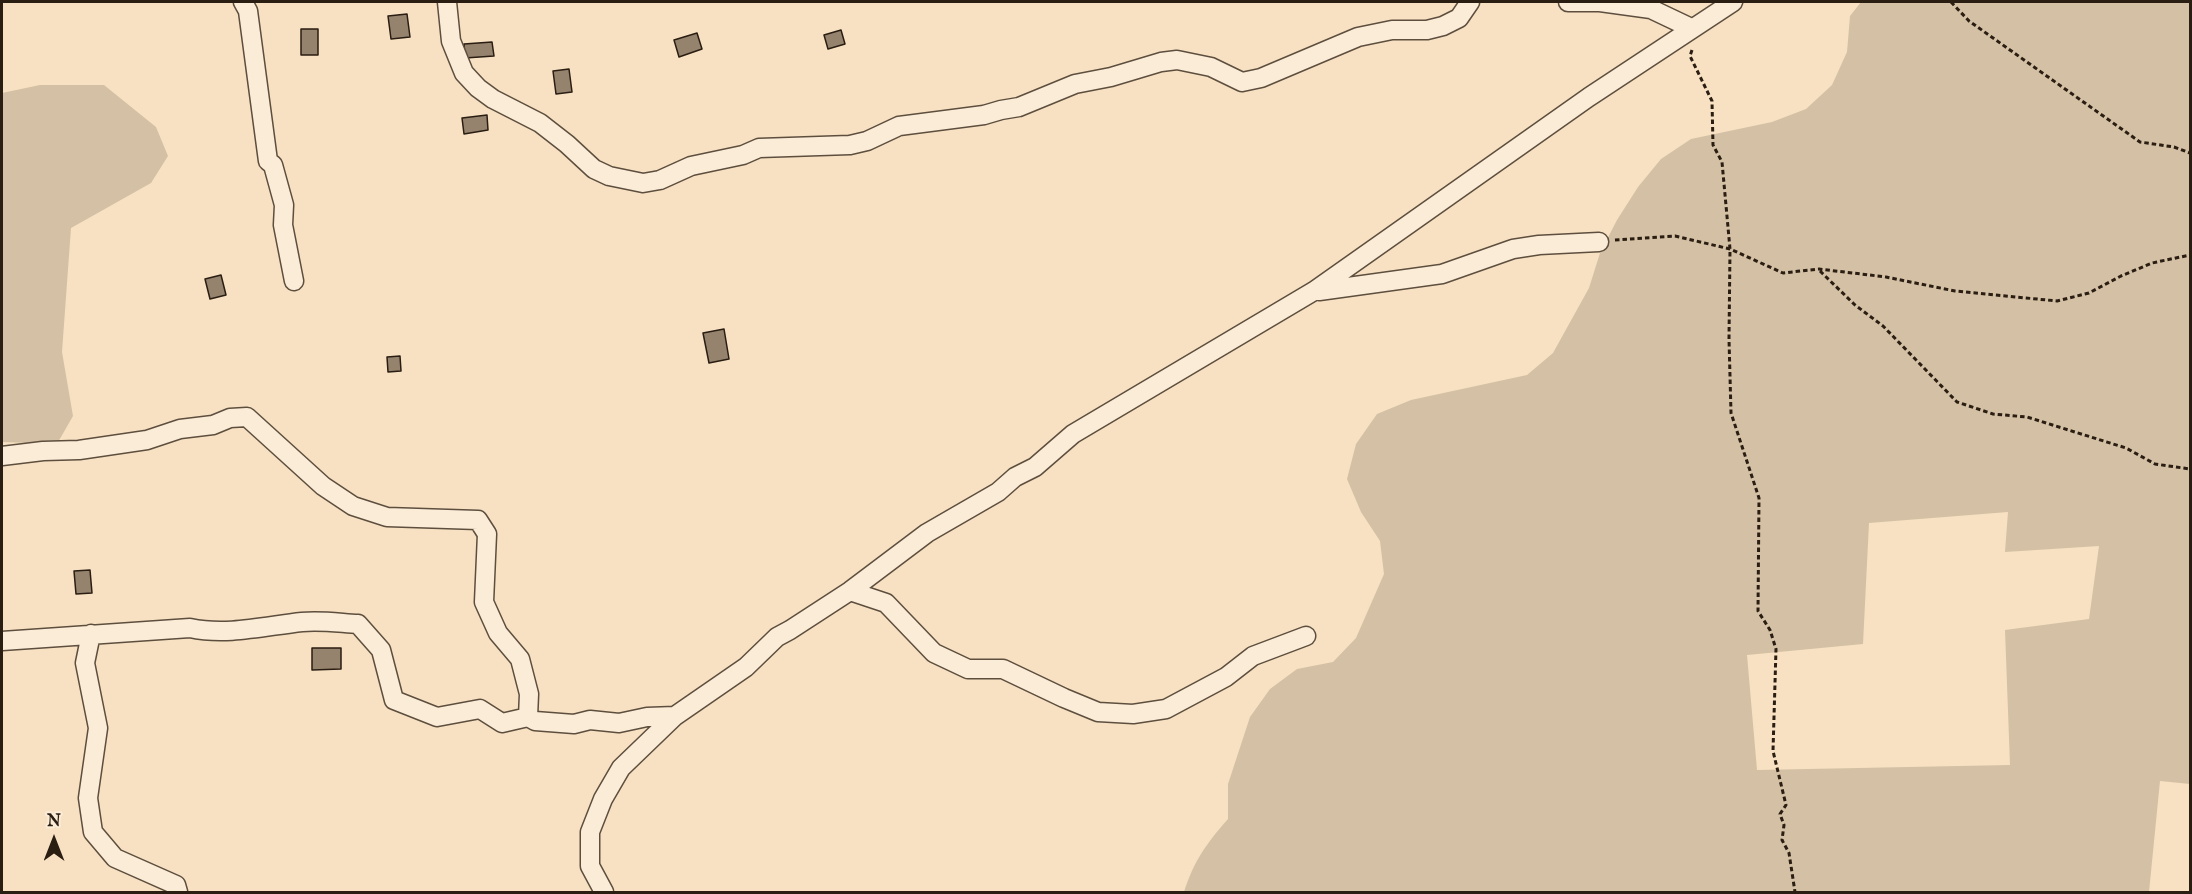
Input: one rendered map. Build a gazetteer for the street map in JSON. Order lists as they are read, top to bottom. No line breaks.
{"north":"top"}
